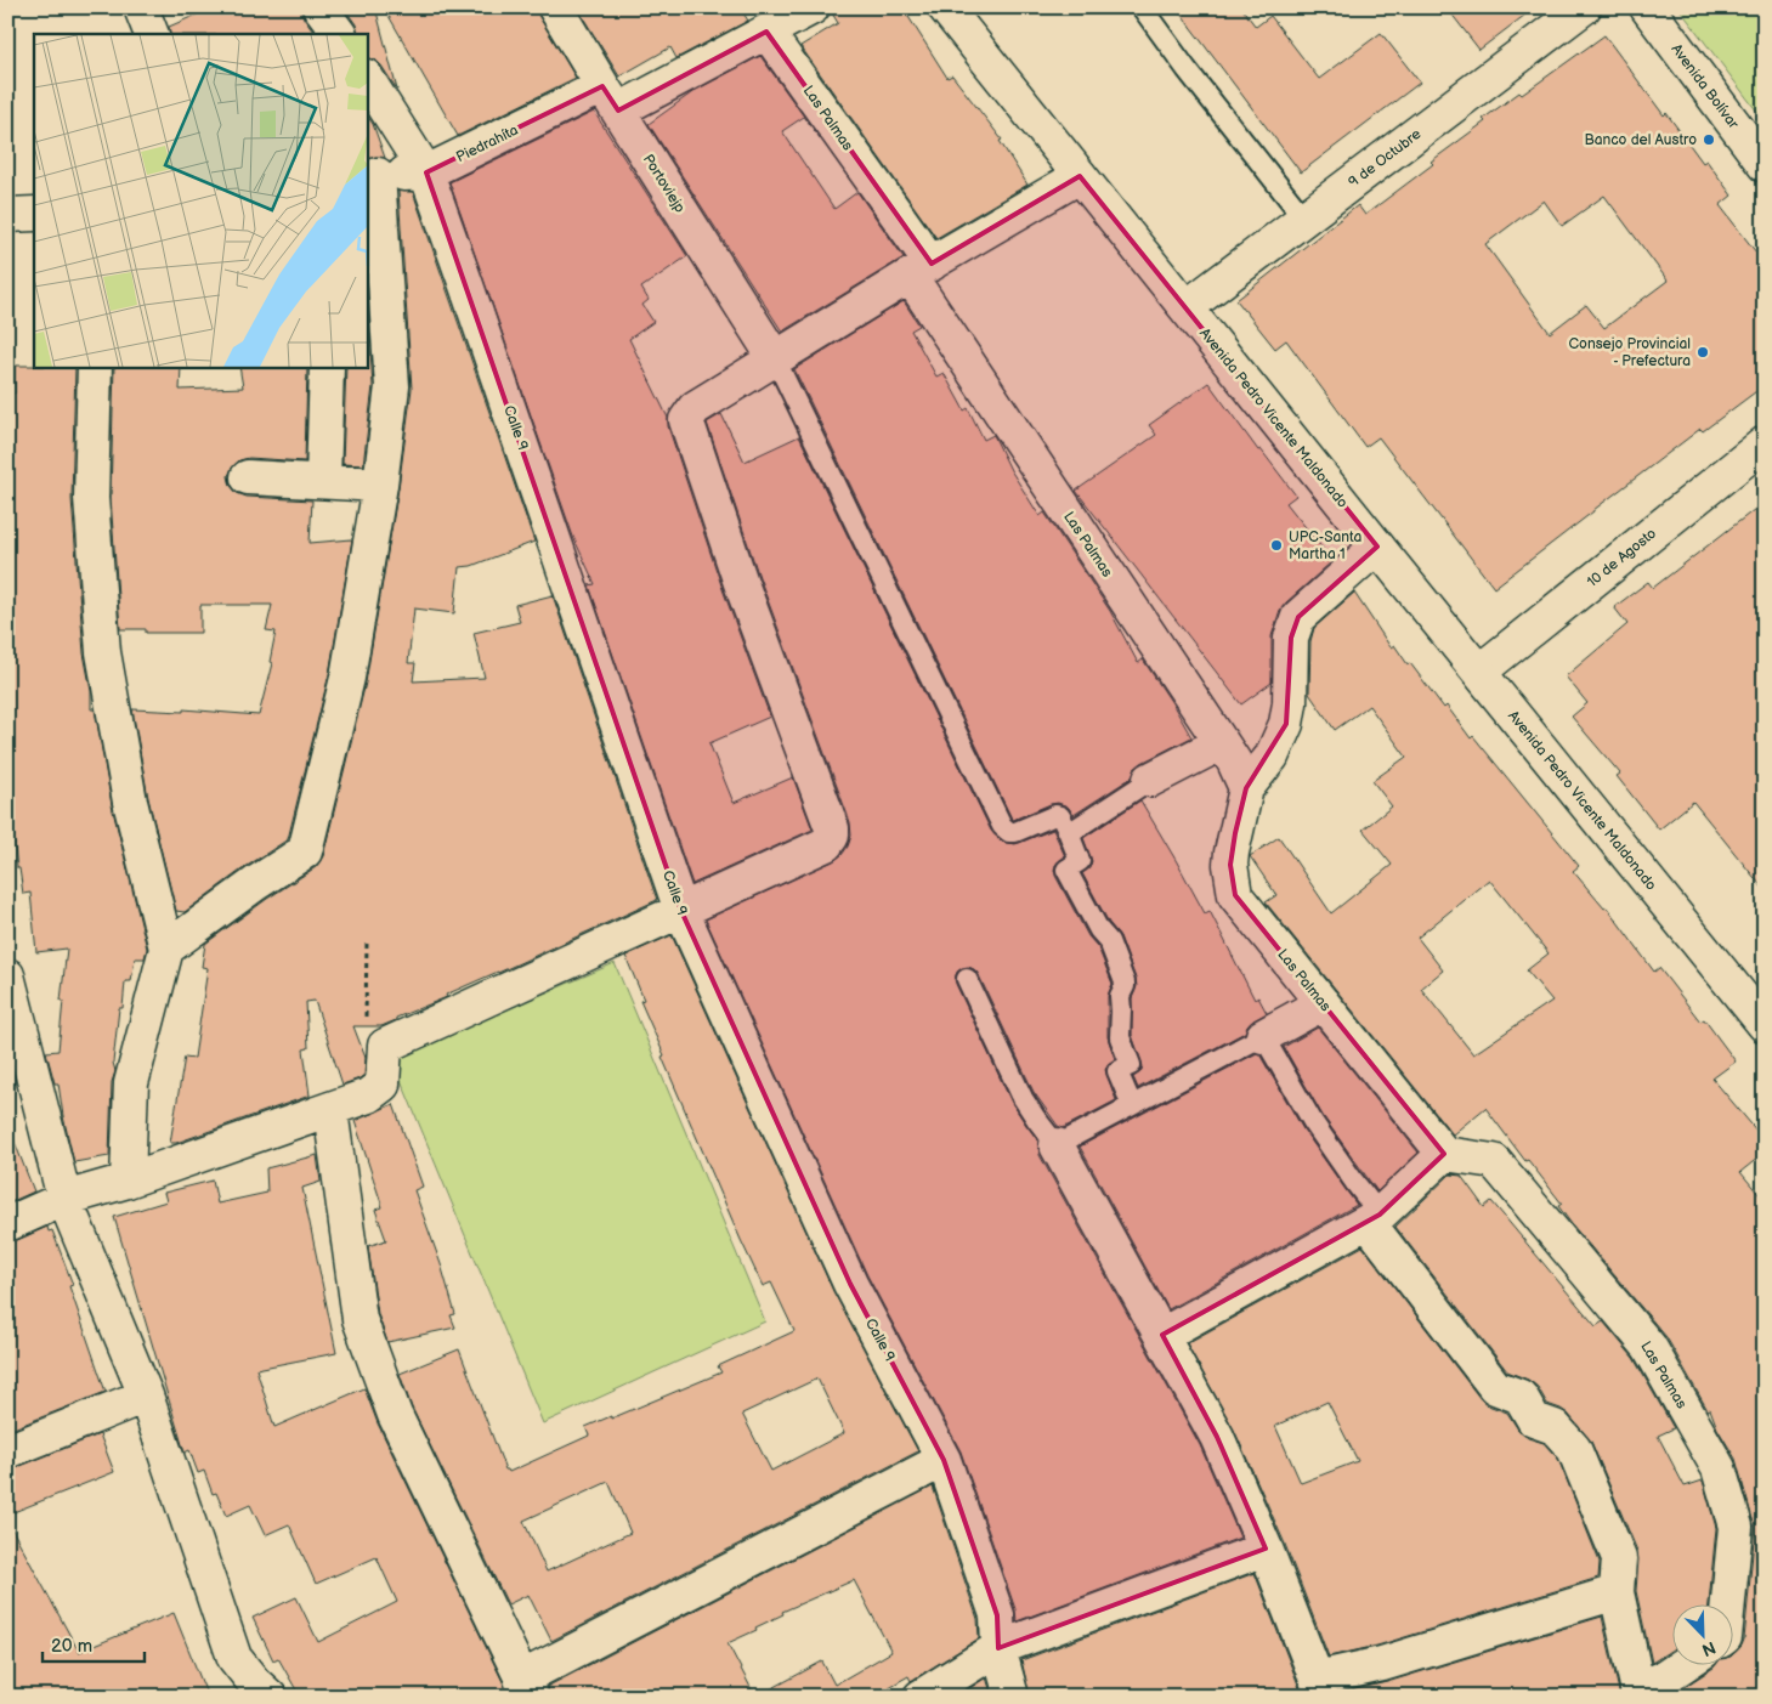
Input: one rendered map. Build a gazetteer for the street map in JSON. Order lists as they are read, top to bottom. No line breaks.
{"streets":{"street":["Avenida Bolívar","Las Palmas","Piedrahíta","9 de Octubre","Portoviejp","Avenida Pedro Vicente Maldonado","Calle 9","10 de Agosto"]},"crossings":[["Las Palmas","Piedrahíta"],["Piedrahíta","Portoviejp"],["Piedrahíta","Calle 9"],["9 de Octubre","Avenida Pedro Vicente Maldonado"],["Avenida Pedro Vicente Maldonado","10 de Agosto"]],"places":["Banco del Austro","Consejo Provincial - Prefectura","UPC-Santa Martha 1"],"scale_bar":"20 m","north":"bottom right"}
